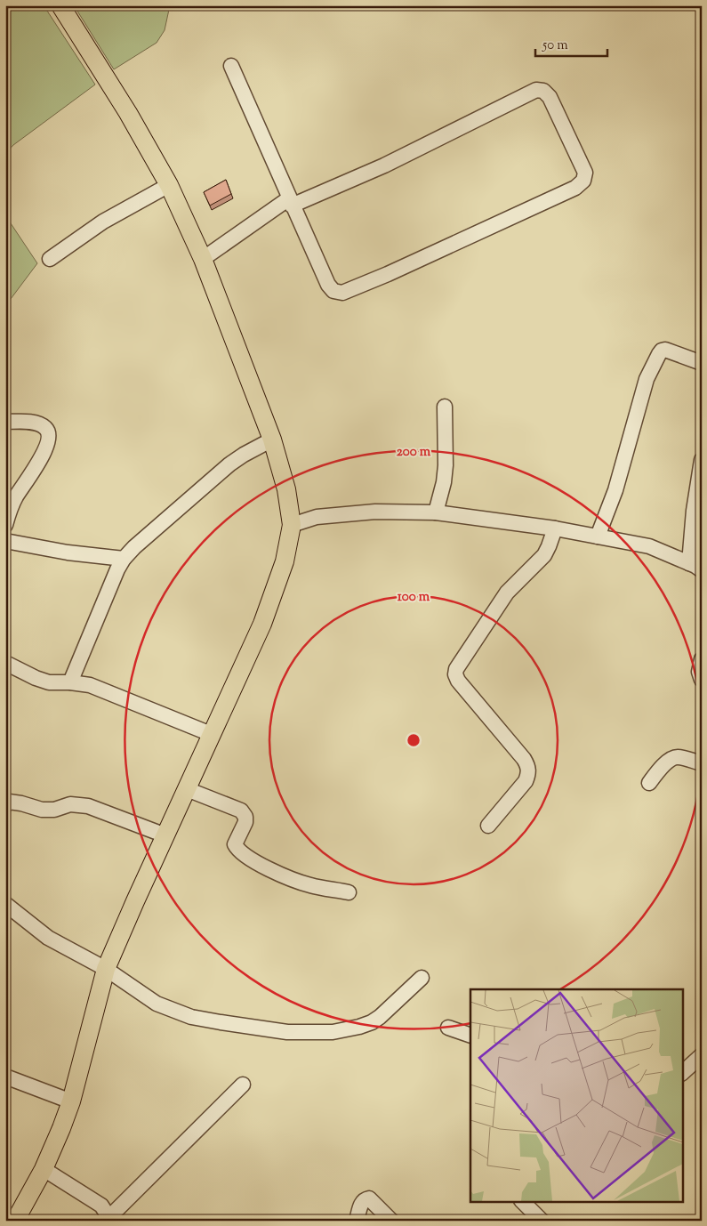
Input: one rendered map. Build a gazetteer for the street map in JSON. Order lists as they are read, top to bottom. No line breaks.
{"scale_bar":"50 m","rings":["200 m","100 m"]}
